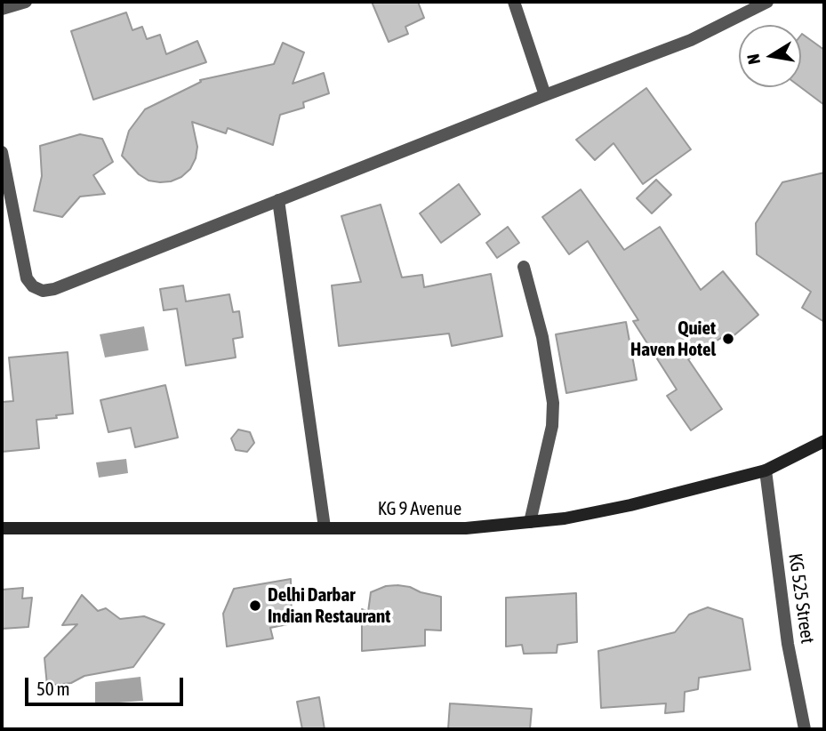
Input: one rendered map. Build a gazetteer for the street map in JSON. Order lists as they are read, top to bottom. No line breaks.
{"streets":{"main road":["KG 9 Avenue"],"street":["KG 525 Street"]},"crossings":[["KG 9 Avenue","KG 525 Street"]],"places":["Quiet Haven Hotel","Delhi Darbar Indian Restaurant"],"scale_bar":"50 m","north":"left"}
